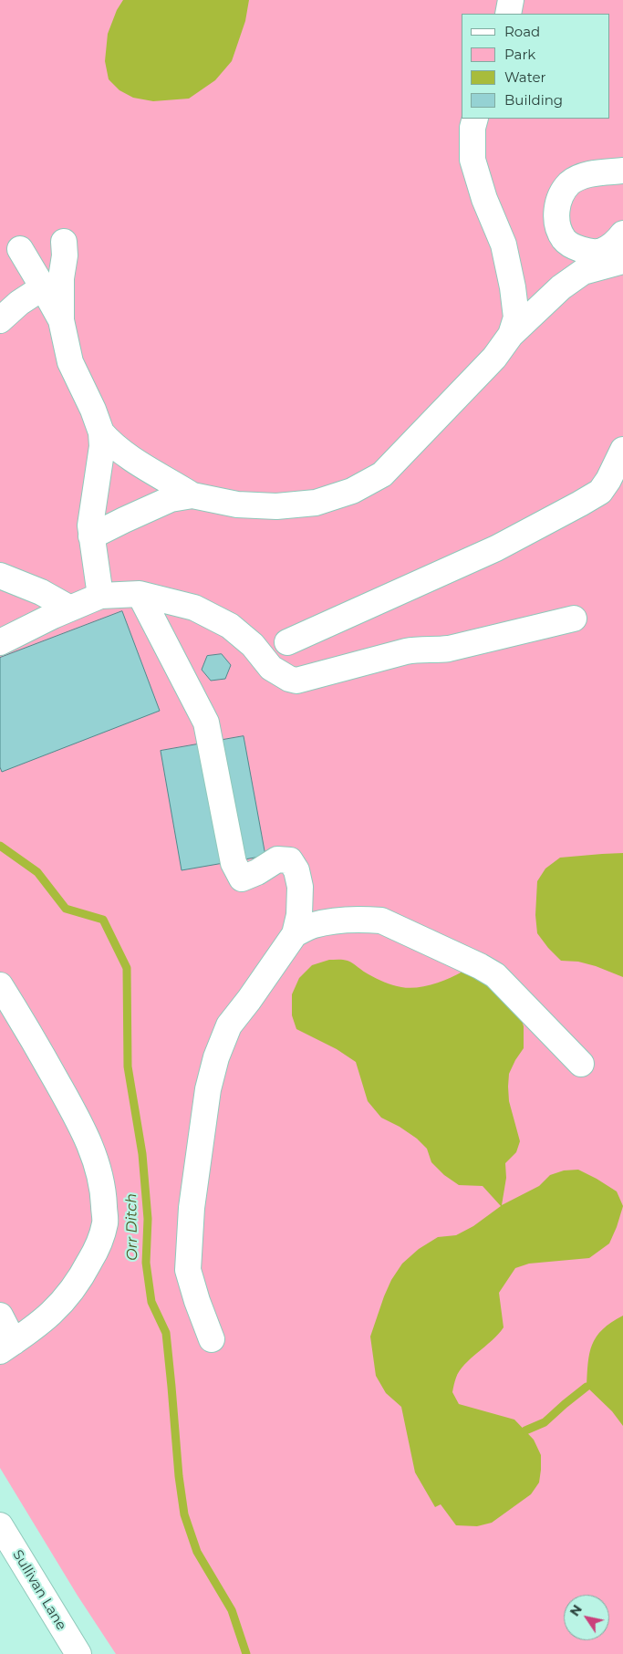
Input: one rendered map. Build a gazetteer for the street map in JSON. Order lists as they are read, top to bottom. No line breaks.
{"streets":{"street":["Sullivan Lane"]},"water":["Orr Ditch"],"legend":["Road","Park","Water","Building"],"north":"top left"}
